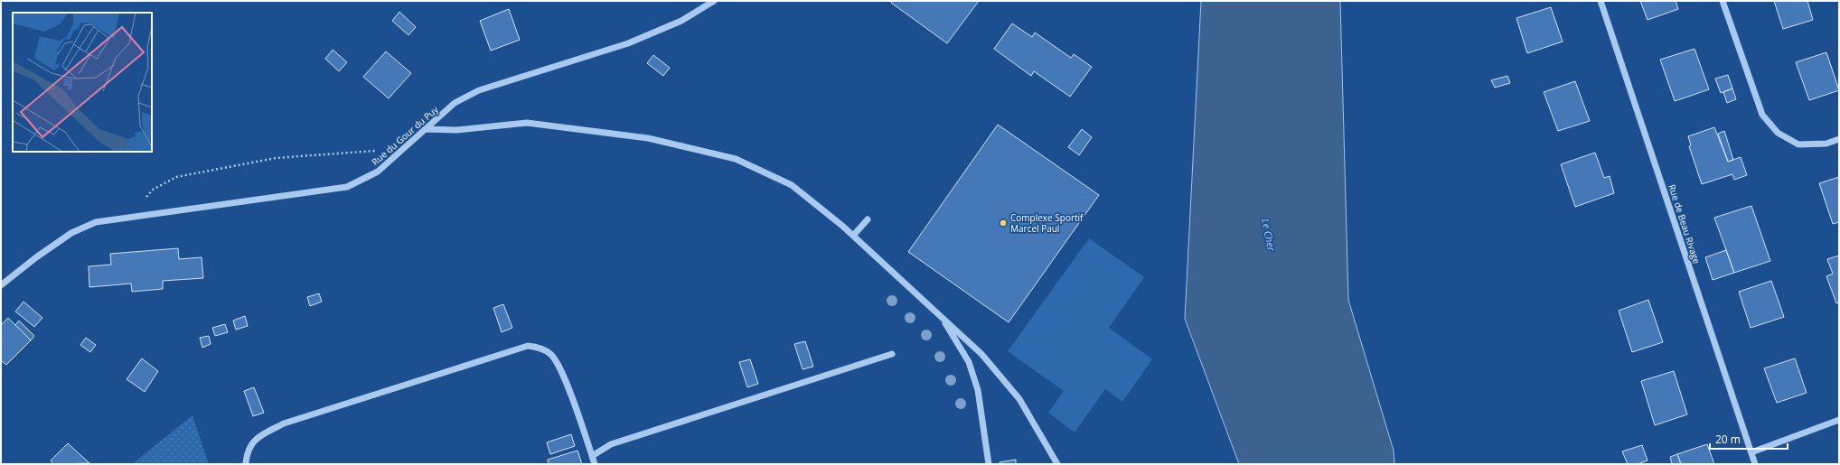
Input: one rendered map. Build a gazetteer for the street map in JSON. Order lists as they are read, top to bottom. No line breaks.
{"streets":{"street":["Rue du Gour du Puy","Rue de Beau Rivage"]},"water":["Le Cher"],"places":["Complexe Sportif Marcel Paul"],"scale_bar":"20 m"}
